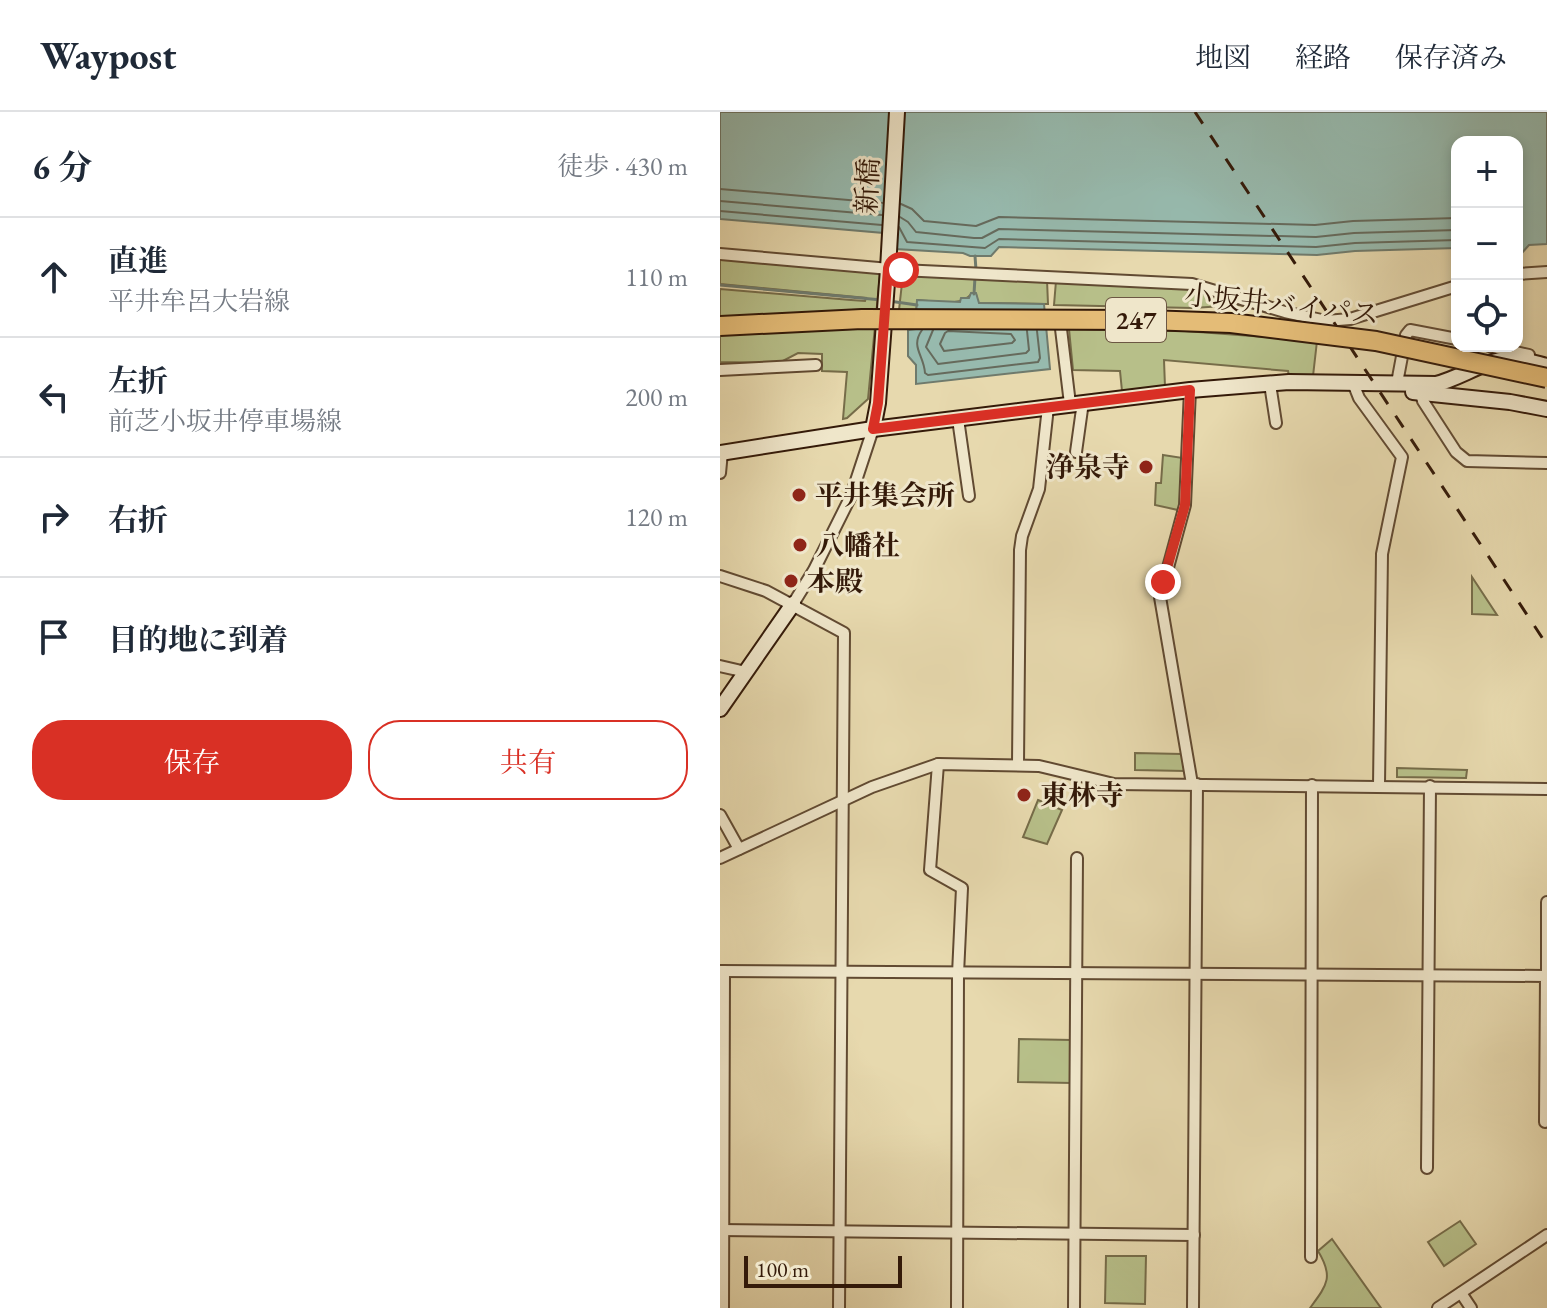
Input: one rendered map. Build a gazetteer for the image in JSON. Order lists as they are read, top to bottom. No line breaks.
{"streets":{"highway":["小坂井バイパス","247"],"main road":["新橋"]},"places":["浄泉寺","平井集会所","八幡社","本殿","東林寺"],"scale_bar":"100 m","page":{"header":"Waypost","nav":["地図","経路","保存済み"],"heading":["6 分","徒歩 · 430 m"],"map_buttons":["+","−"],"list":[["直進","平井牟呂大岩線","110 m"],["左折","前芝小坂井停車場線","200 m"],["右折","120 m"],"目的地に到着"],"buttons":["保存","共有"],"scale":"100 m"}}
